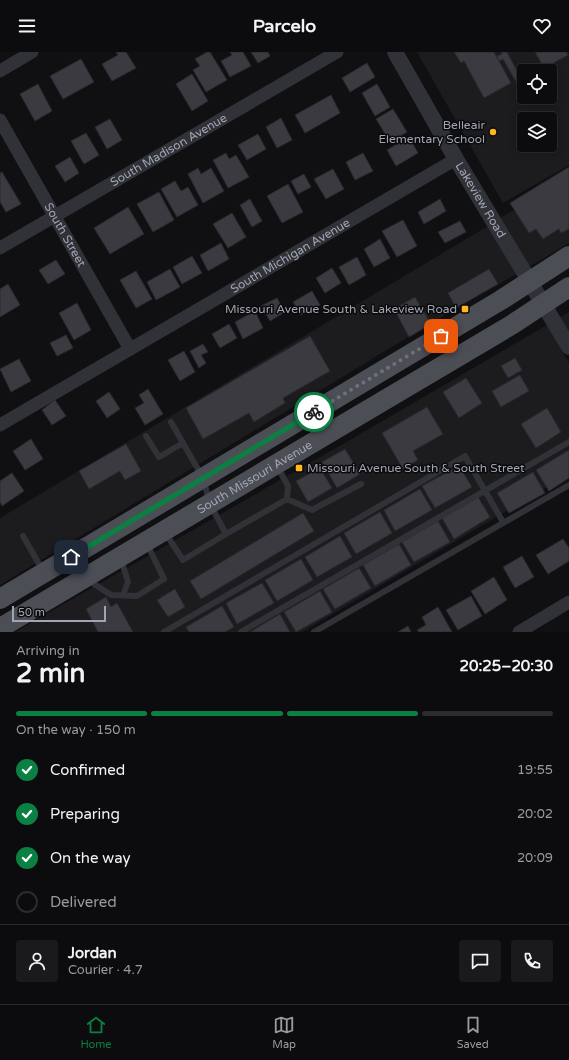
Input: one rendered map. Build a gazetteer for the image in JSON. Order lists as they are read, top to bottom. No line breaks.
{"streets":{"main road":["South Missouri Avenue"],"street":["South Madison Avenue","Lakeview Road","South Street","South Michigan Avenue"]},"crossings":[["South Madison Avenue","South Street"],["Lakeview Road","South Michigan Avenue"],["Lakeview Road","South Missouri Avenue"],["South Street","South Michigan Avenue"]],"places":{"other":["Belleair Elementary School"],"transit":["Missouri Avenue South & Lakeview Road","Missouri Avenue South & South Street"]},"scale_bar":"50 m","page":{"header":"Parcelo","scale":"50 m","heading":["2 min","Arriving in","20:25–20:30"],"panel":["Jordan","Courier · 4.7"],"bar":"On the way · 150 m","list":[["Confirmed","19:55"],["Preparing","20:02"],["On the way","20:09"],"Delivered"],"tabs":["Home","Map","Saved"]}}
